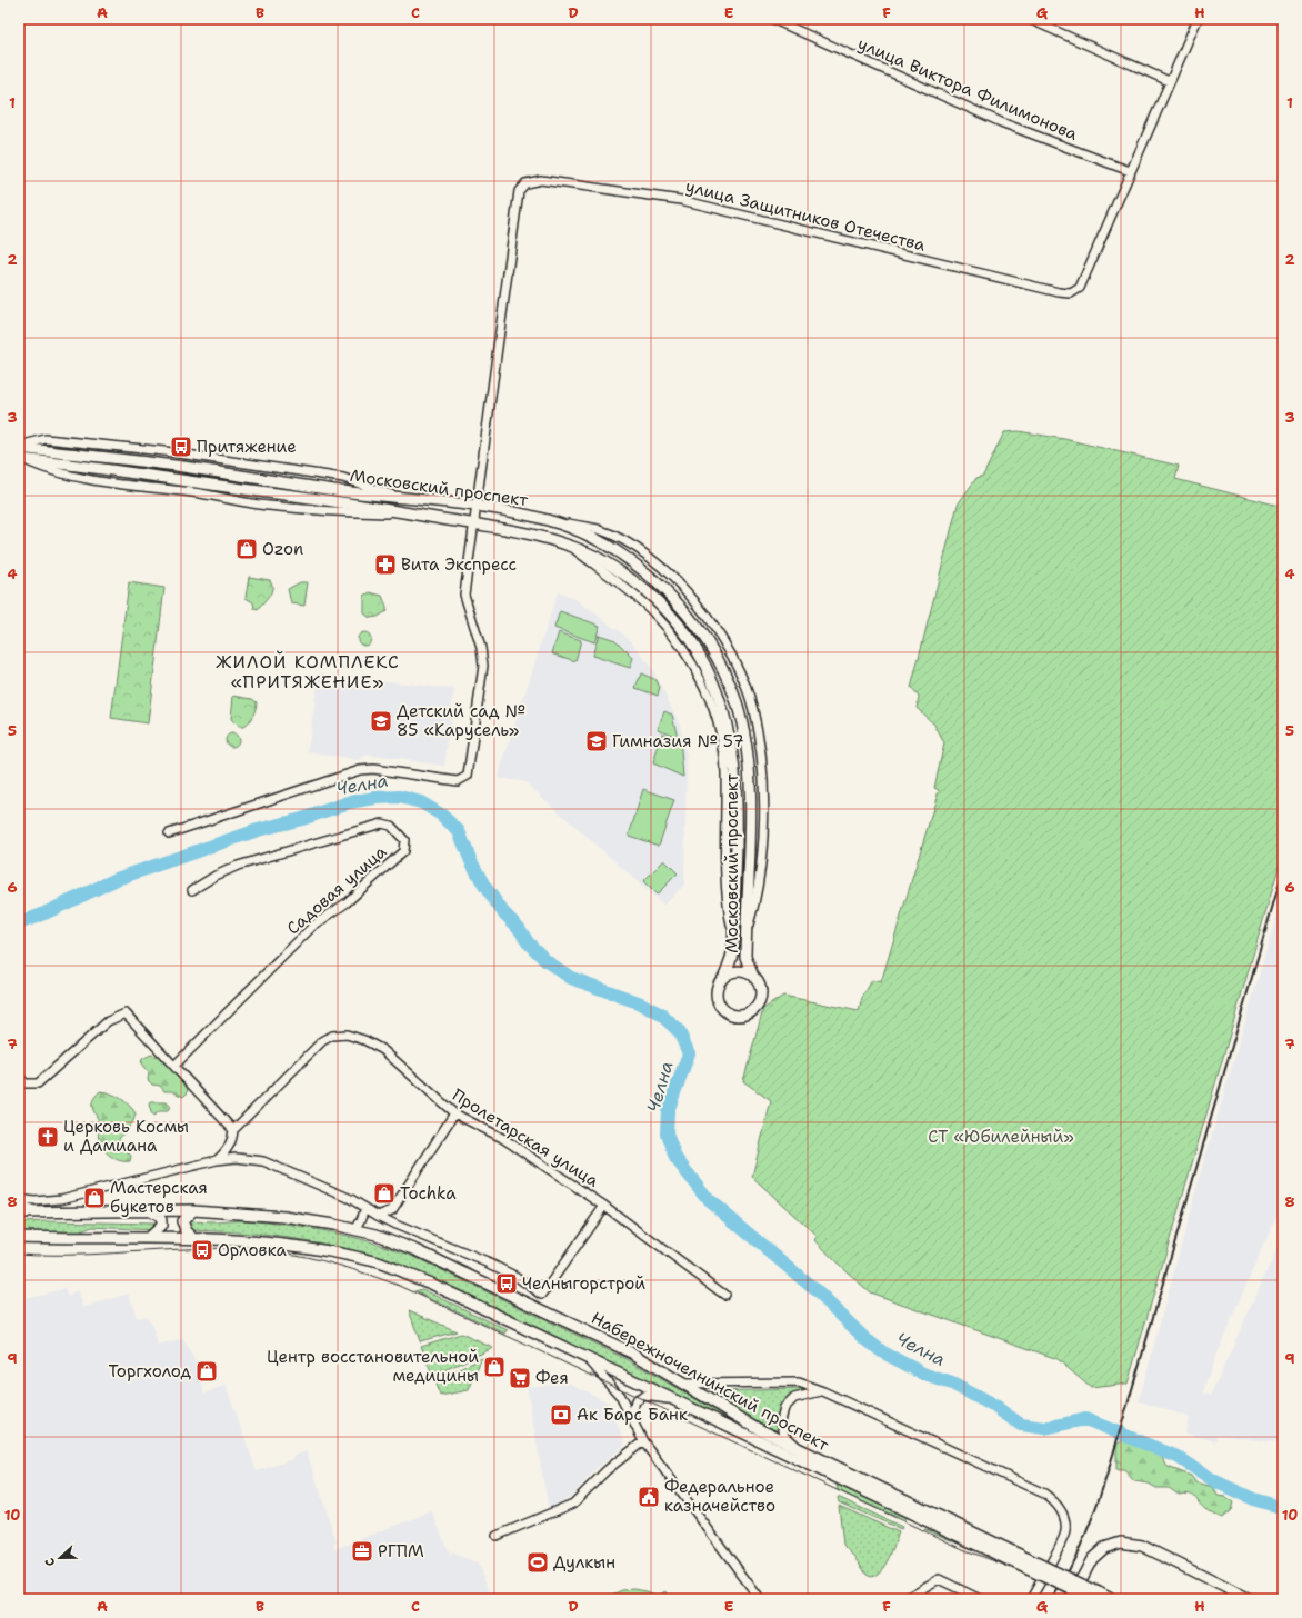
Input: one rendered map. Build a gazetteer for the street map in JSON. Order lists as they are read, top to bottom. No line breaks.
{"streets":{"main road":["Московский проспект","Набережночелнинский проспект"],"street":["улица Виктора Филимонова","улица Защитников Отечества","Садовая улица","Пролетарская улица"]},"crossings":[["улица Виктора Филимонова","улица Защитников Отечества"],["улица Защитников Отечества","Московский проспект"]],"districts":["ЖИЛОЙ КОМПЛЕКС «ПРИТЯЖЕНИЕ»"],"water":["Челна"],"parks":["СТ «Юбилейный»"],"places":{"bus stop":["Притяжение","Орловка","Челныгорстрой"],"shop":["Ozon","Tochka","Мастерская букетов","Центр восстановительной медицины","Торгхолод"],"pharmacy":["Вита Экспресс"],"school or university":["Детский сад № 85 «Карусель»","Гимназия № 57"],"church":["Церковь Космы и Дамиана"],"supermarket":["Фея"],"bank":["Ак Барс Банк"],"public building":["Федеральное казначейство"],"office":["РГПМ"],"sports":["Дулкын"]},"north":"left","grid":{"columns":["A","B","C","D","E","F","G","H"],"rows":["1","2","3","4","5","6","7","8","9","10"]}}
